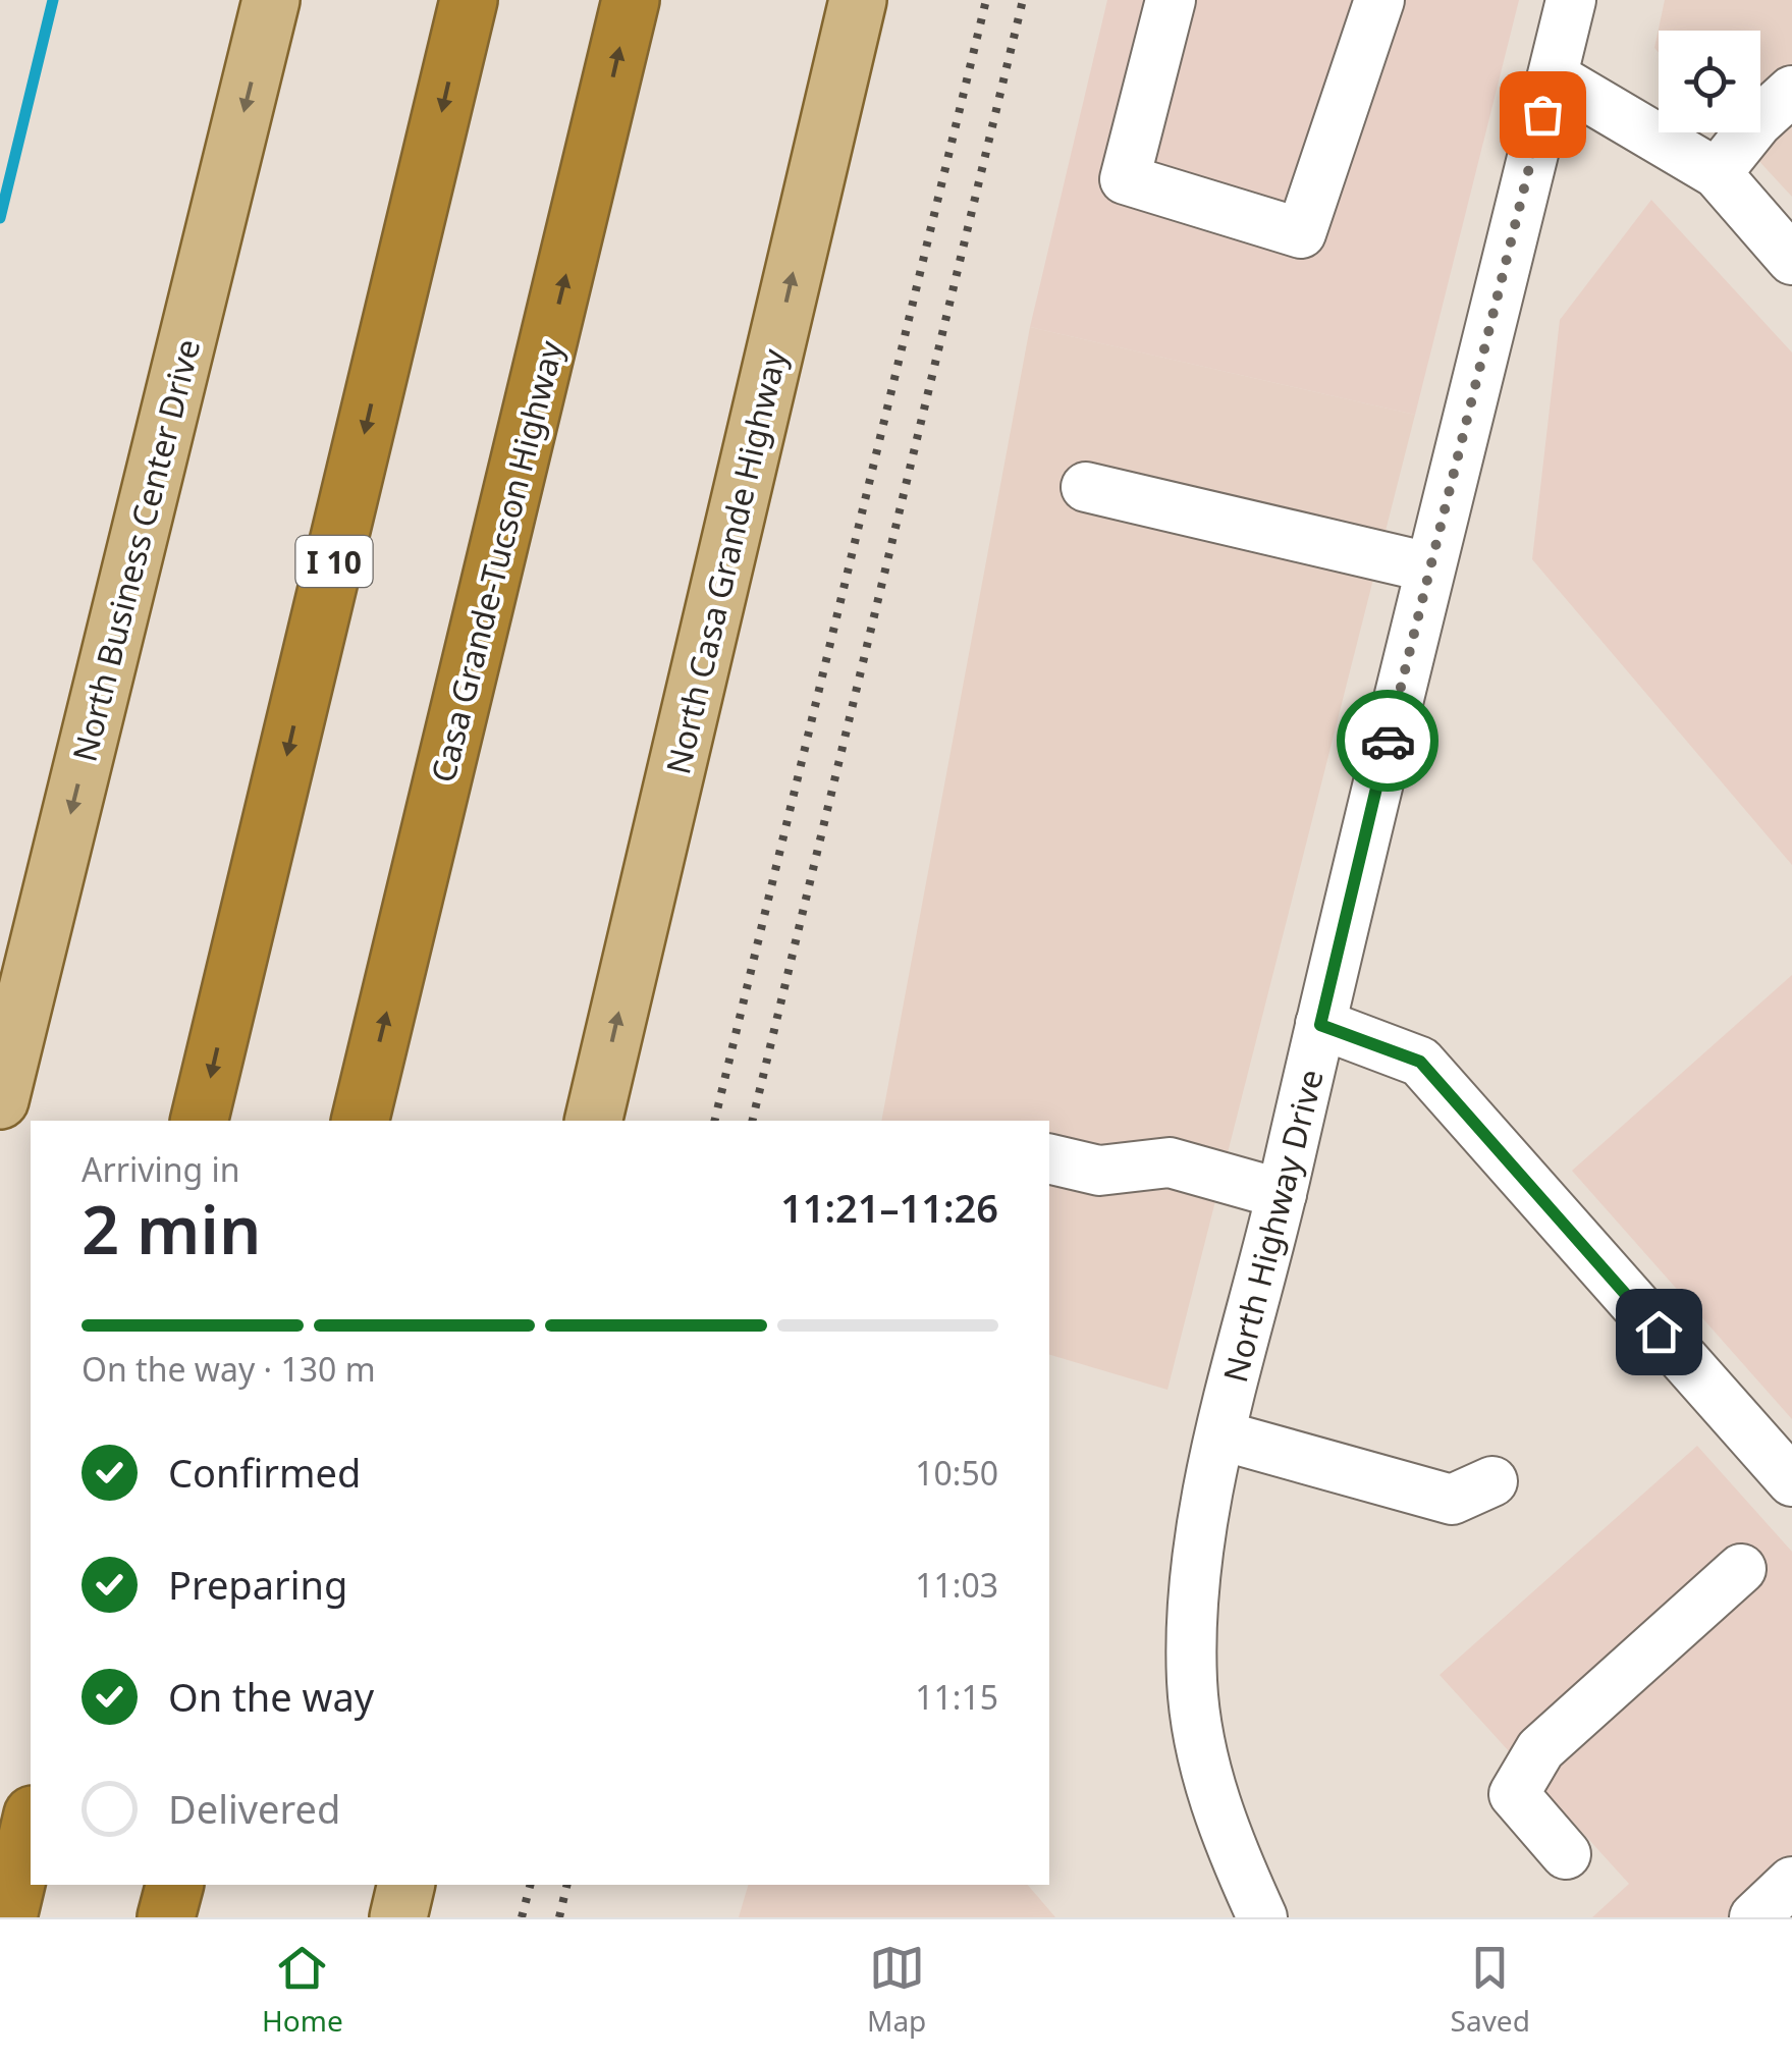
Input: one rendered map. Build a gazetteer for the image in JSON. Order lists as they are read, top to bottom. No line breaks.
{"streets":{"highway":["I 10","Casa Grande-Tucson Highway"],"main road":["North Business Center Drive","North Casa Grande Highway"],"street":["North Highway Drive"]},"one_way":["North Business Center Drive","North Casa Grande Highway"],"page":{"heading":["2 min","Arriving in","11:21–11:26"],"bar":"On the way · 130 m","list":[["Confirmed","10:50"],["Preparing","11:03"],["On the way","11:15"],"Delivered"],"tabs":["Home","Map","Saved"]}}
